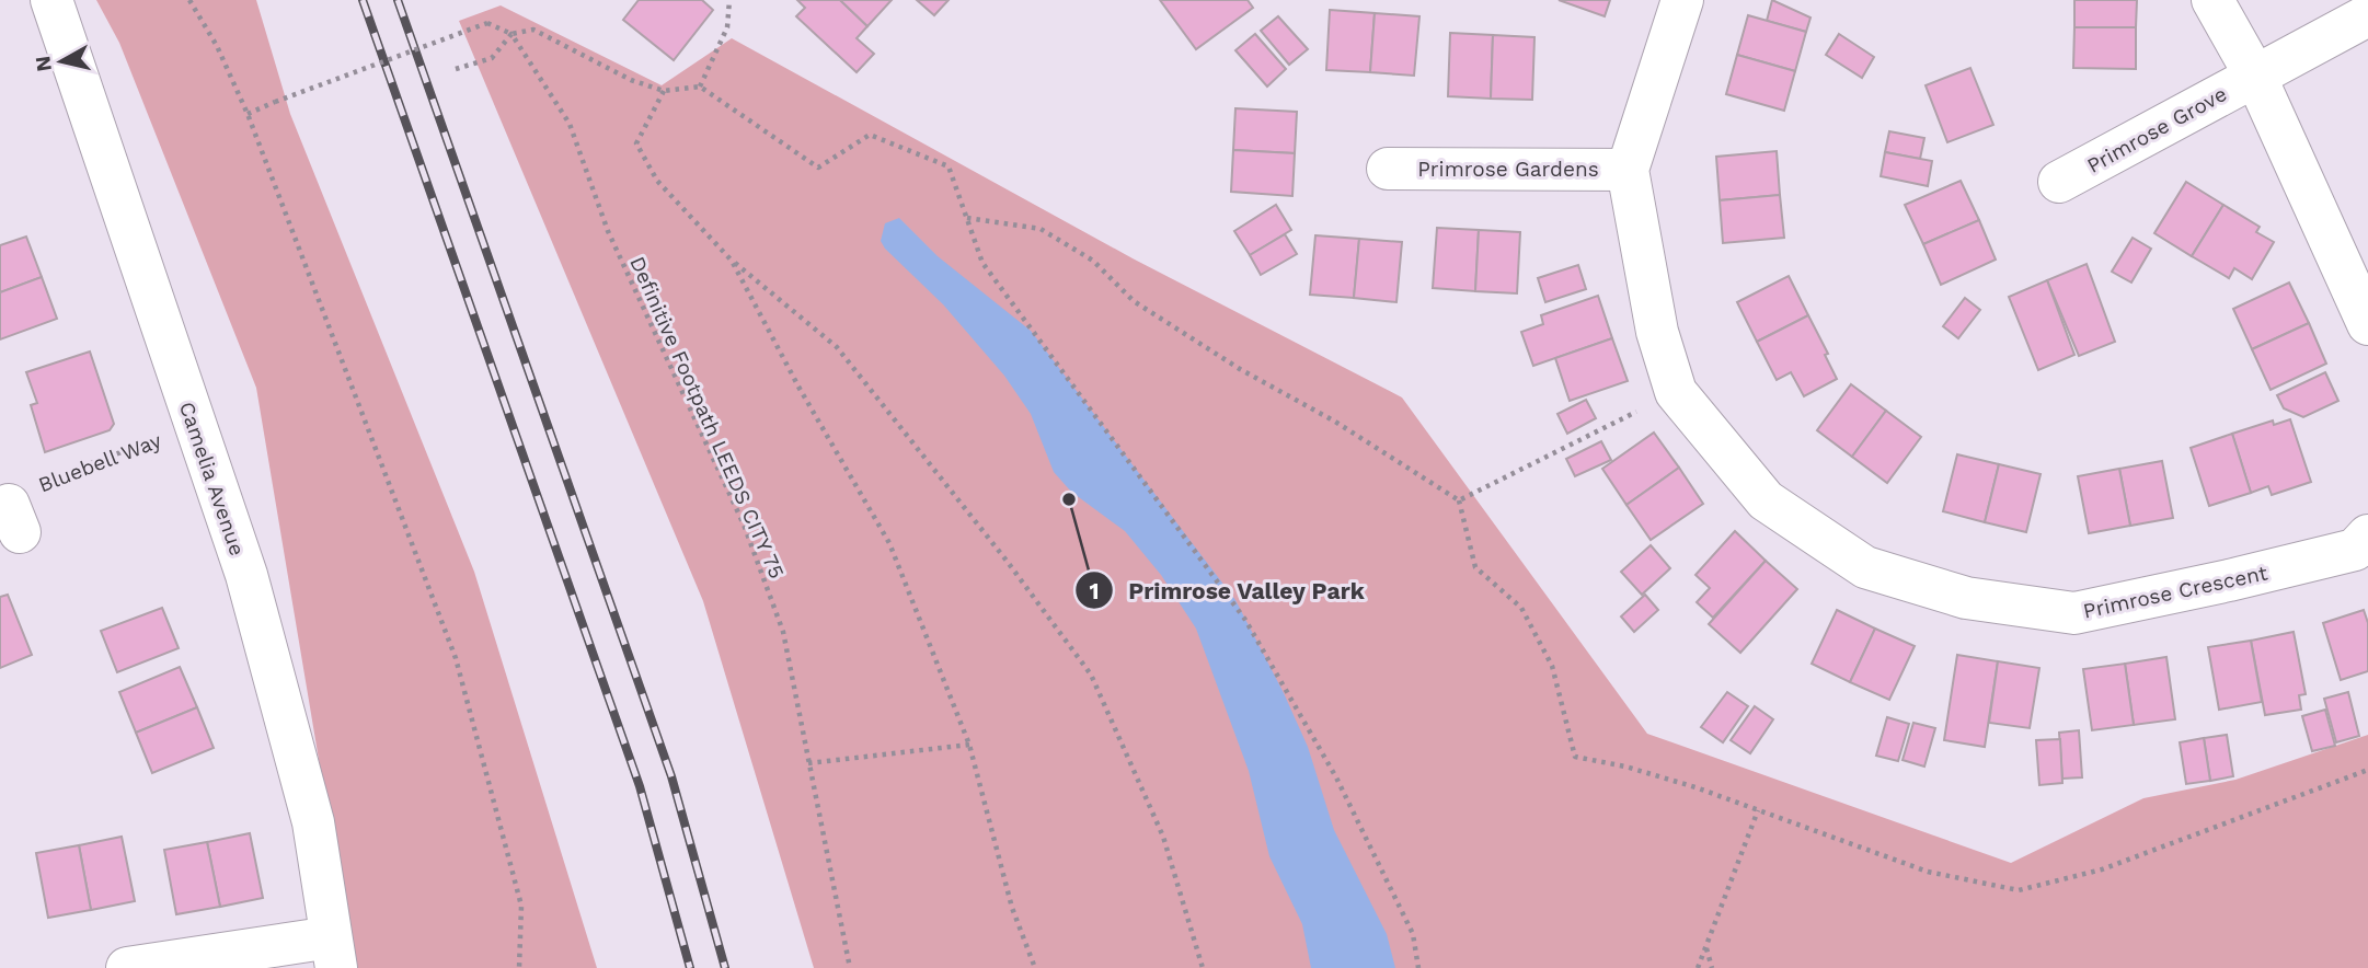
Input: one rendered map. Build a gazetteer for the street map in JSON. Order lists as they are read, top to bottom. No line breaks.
{"streets":{"street":["Primrose Grove","Primrose Gardens","Camelia Avenue","Primrose Crescent"],"path":["Definitive Footpath LEEDS CITY 75","Bluebell Way"]},"crossings":[["Primrose Gardens","Primrose Crescent"],["Bluebell Way","Camelia Avenue"]],"places":["Primrose Valley Park"],"north":"left"}
